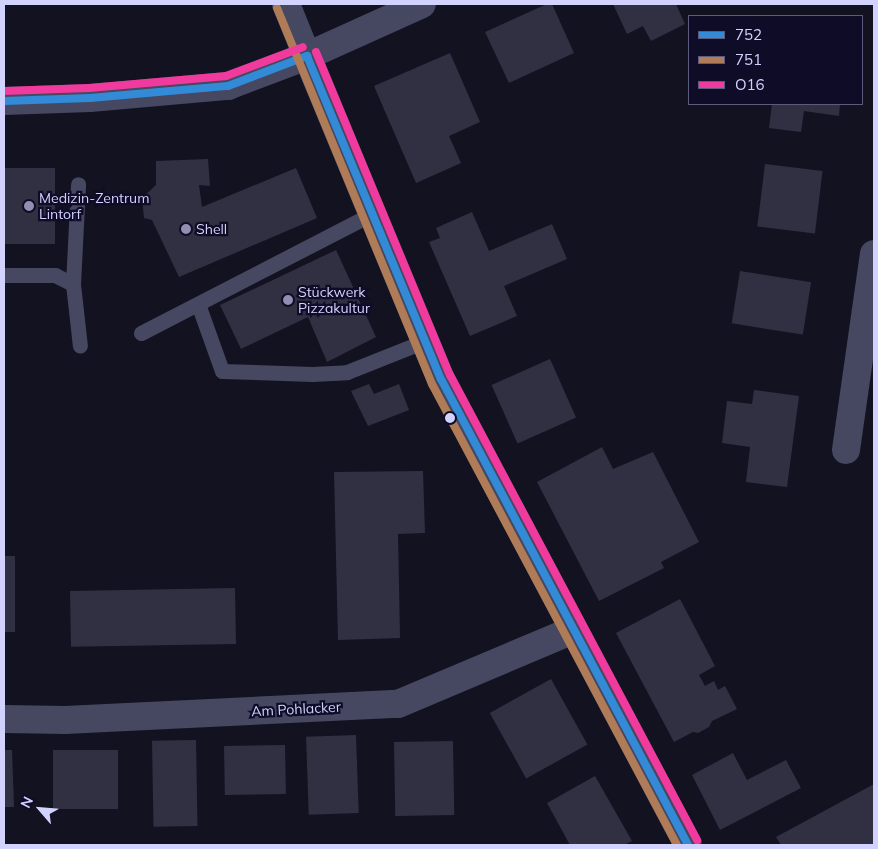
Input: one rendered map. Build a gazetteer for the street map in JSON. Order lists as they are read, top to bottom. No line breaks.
{"streets":{"street":["Am Pohlacker"]},"places":["Medizin-Zentrum Lintorf","Shell","Stückwerk Pizzakultur"],"lines":["transit line 751","transit line O16","transit line 752"],"legend":["752","751","O16"],"north":"top left"}
